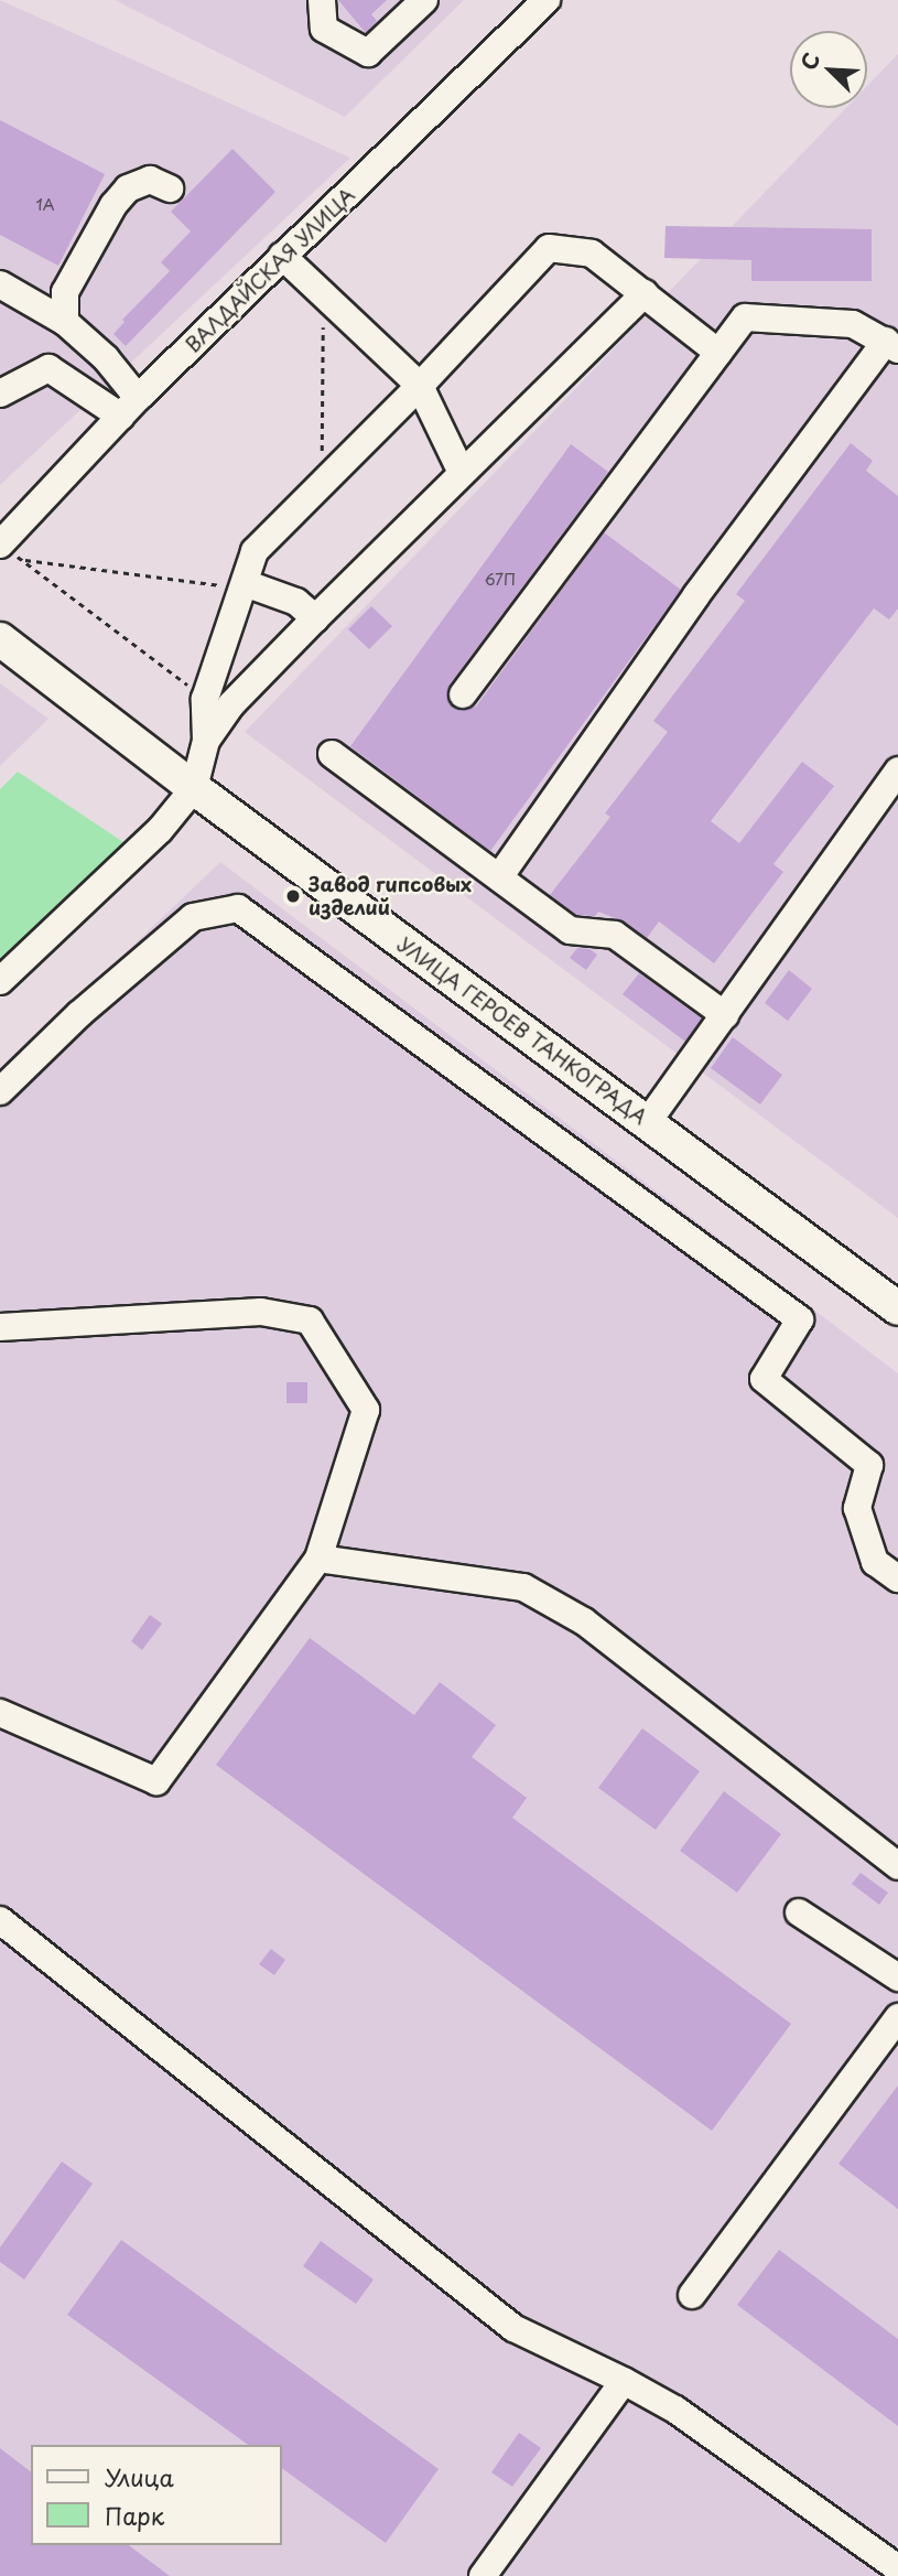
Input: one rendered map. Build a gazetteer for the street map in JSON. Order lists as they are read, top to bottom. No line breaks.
{"streets":{"main road":["УЛИЦА ГЕРОЕВ ТАНКОГРАДА"],"street":["ВАЛДАЙСКАЯ УЛИЦА"]},"places":["Завод гипсовых изделий"],"house_numbers":["1А","67П"],"legend":["Улица","Парк"],"north":"top left"}
